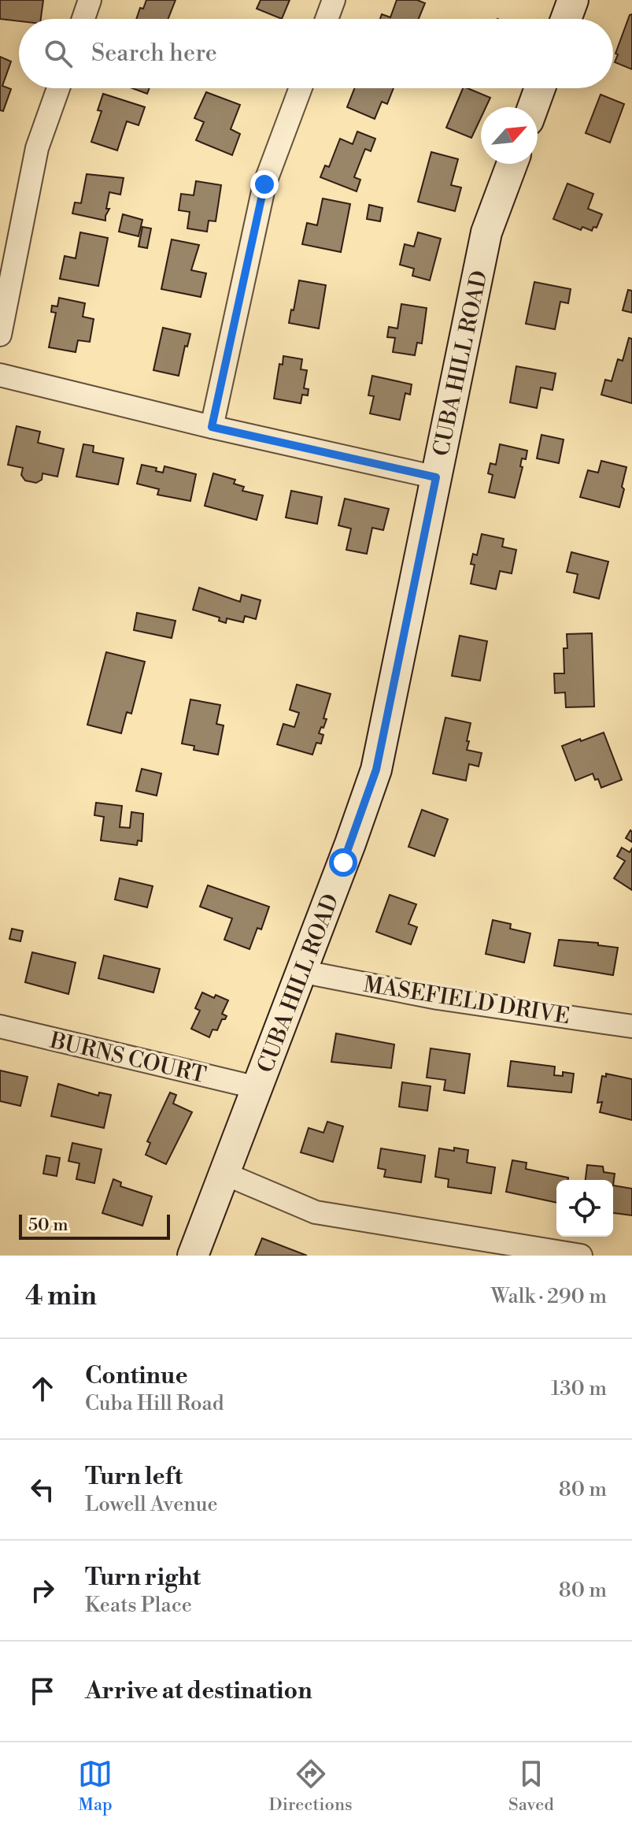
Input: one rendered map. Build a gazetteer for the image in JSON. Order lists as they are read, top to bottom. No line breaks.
{"streets":{"main road":["CUBA HILL ROAD"],"street":["MASEFIELD DRIVE","BURNS COURT"]},"crossings":[["CUBA HILL ROAD","MASEFIELD DRIVE"],["CUBA HILL ROAD","BURNS COURT"]],"scale_bar":"50 m","north":"top right","page":{"search":"Search here","scale":"50 m","heading":["4 min","Walk · 290 m"],"list":[["Continue","Cuba Hill Road","130 m"],["Turn left","Lowell Avenue","80 m"],["Turn right","Keats Place","80 m"],"Arrive at destination"],"nav":["Map","Directions","Saved"]}}
